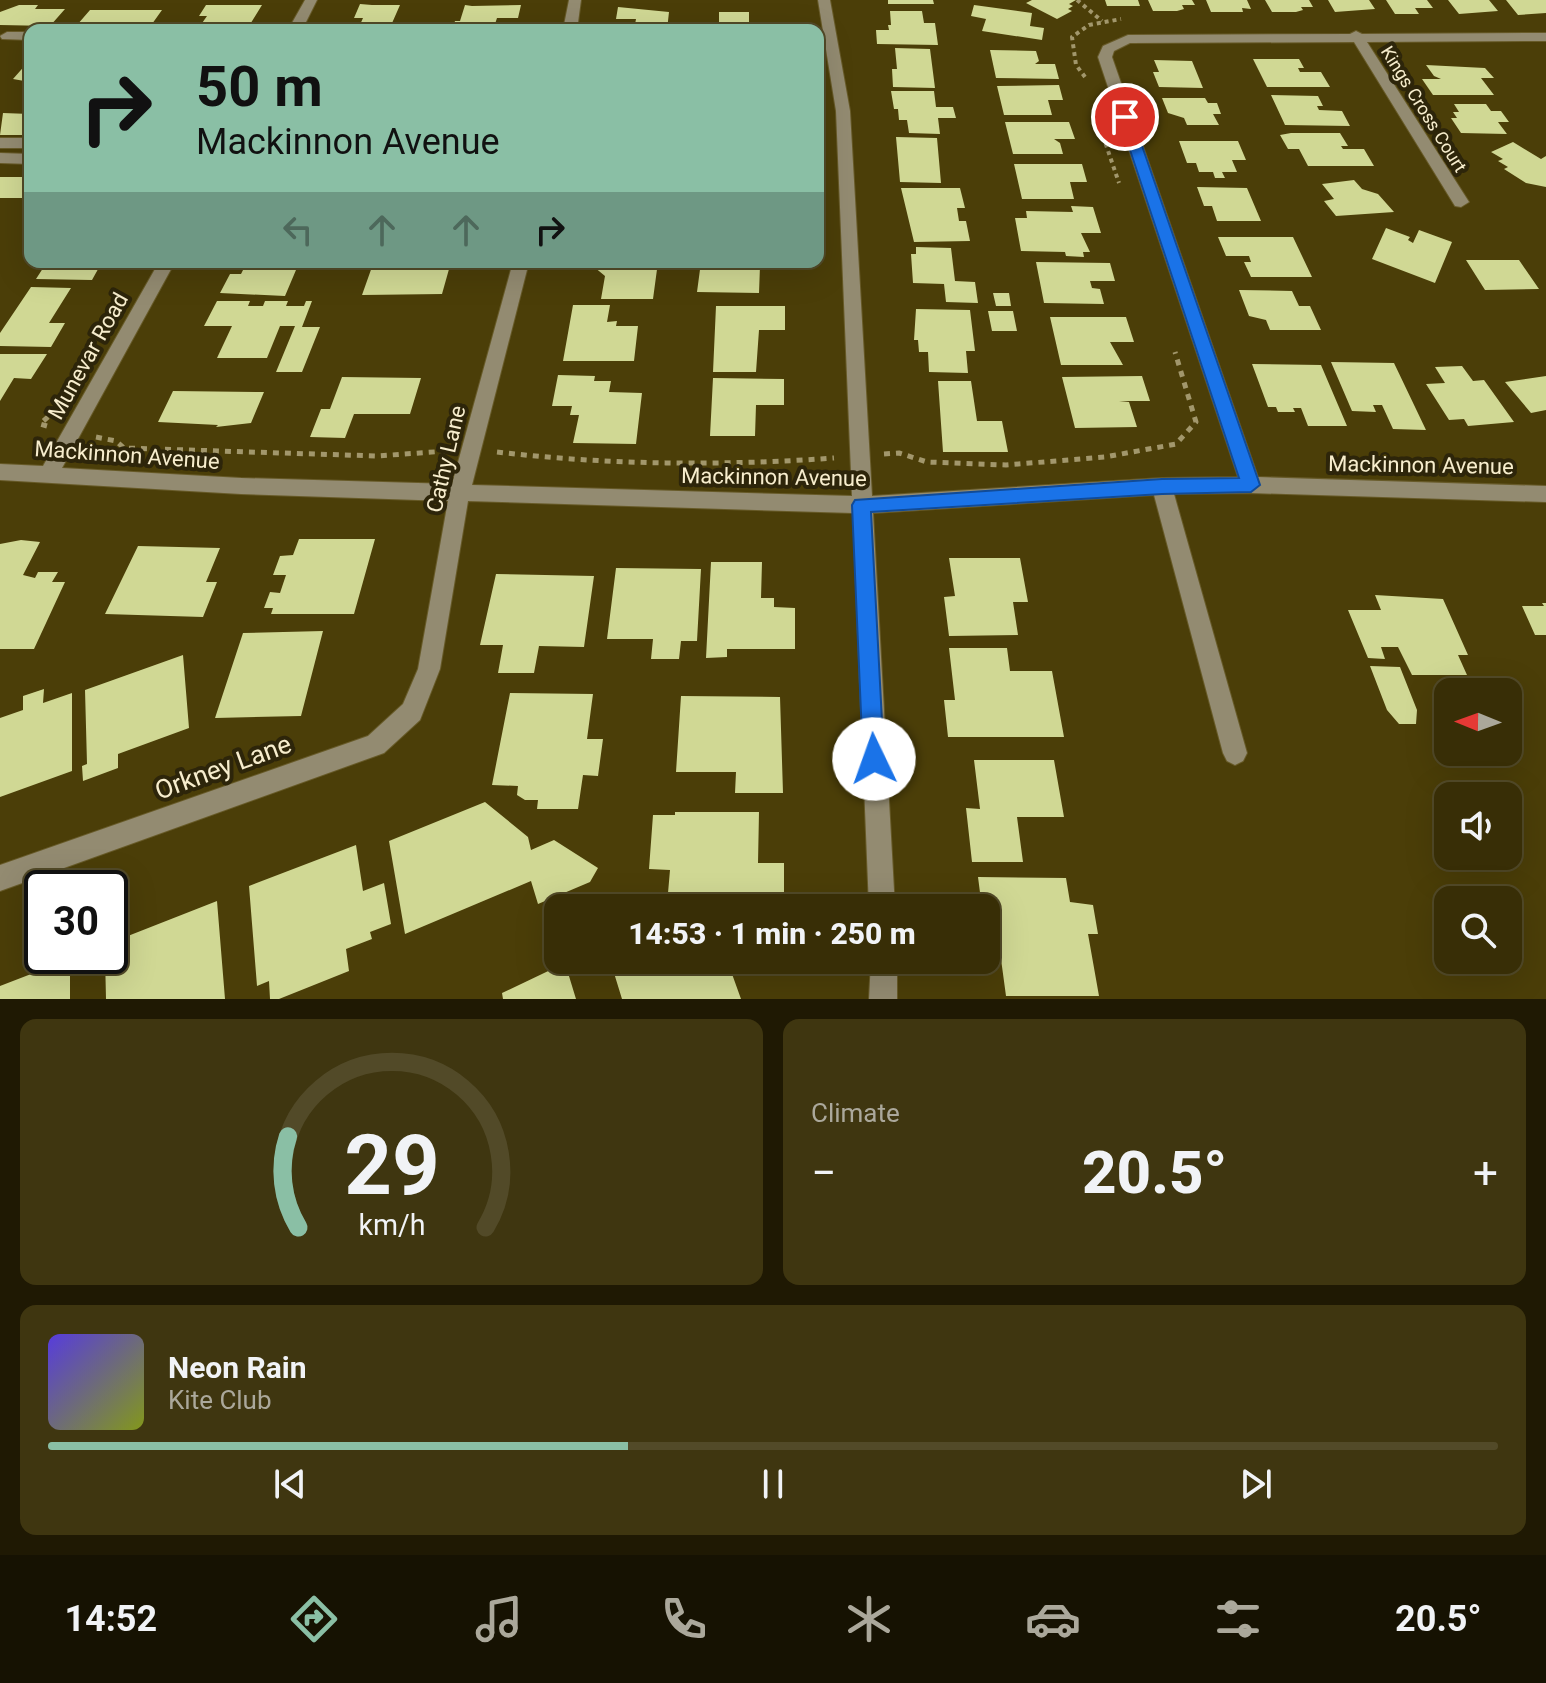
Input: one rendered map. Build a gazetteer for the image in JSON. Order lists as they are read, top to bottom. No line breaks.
{"streets":{"street":["Kings Cross Court","Munevar Road","Mackinnon Avenue","Cathy Lane","Orkney Lane"]},"crossings":[["Munevar Road","Mackinnon Avenue"],["Mackinnon Avenue","Cathy Lane"],["Cathy Lane","Orkney Lane"]],"north":"left","page":{"turn":["50 m","Mackinnon Avenue"],"limit":"30","trip":"14:53 · 1 min · 250 m","tile":"Climate","heat":["−","20.5°","+"],"song":["Neon Rain","Kite Club"],"tabs":["14:52","20.5°"],"gauge":["29","km/h"]}}
